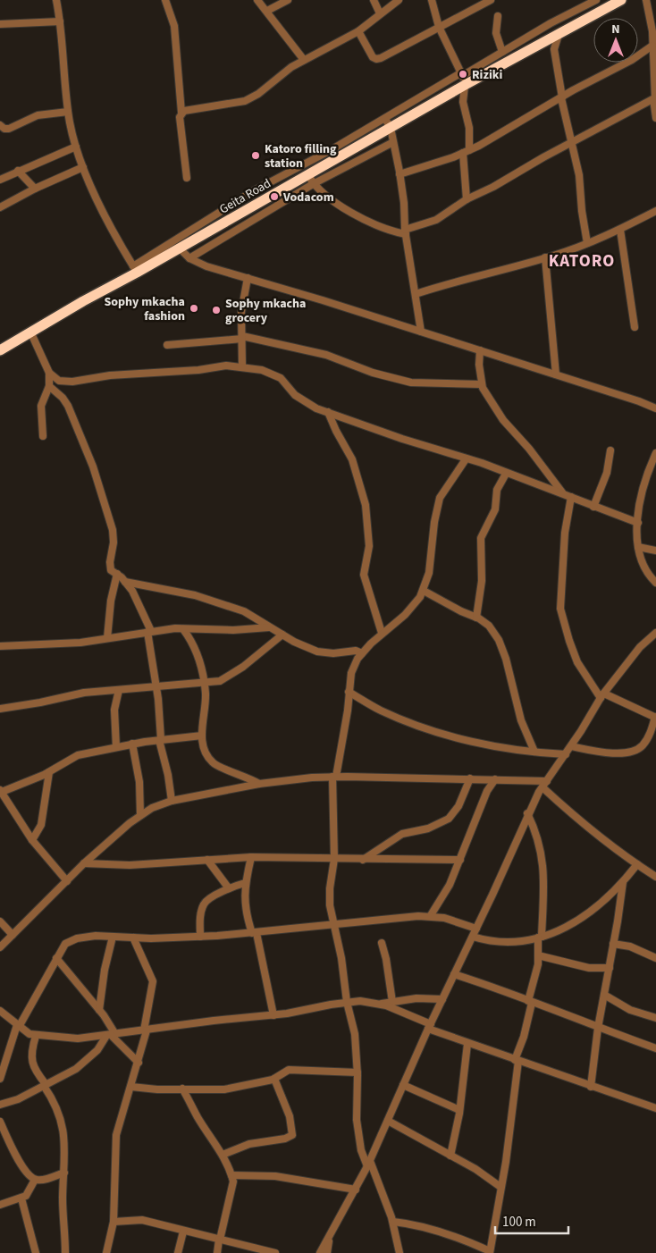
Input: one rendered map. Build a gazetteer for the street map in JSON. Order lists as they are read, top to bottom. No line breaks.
{"streets":{"highway":["Geita Road"]},"districts":["KATORO"],"places":["Riziki","Katoro filling station","Vodacom","Sophy mkacha fashion","Sophy mkacha grocery"],"scale_bar":"100 m","north":"top"}
